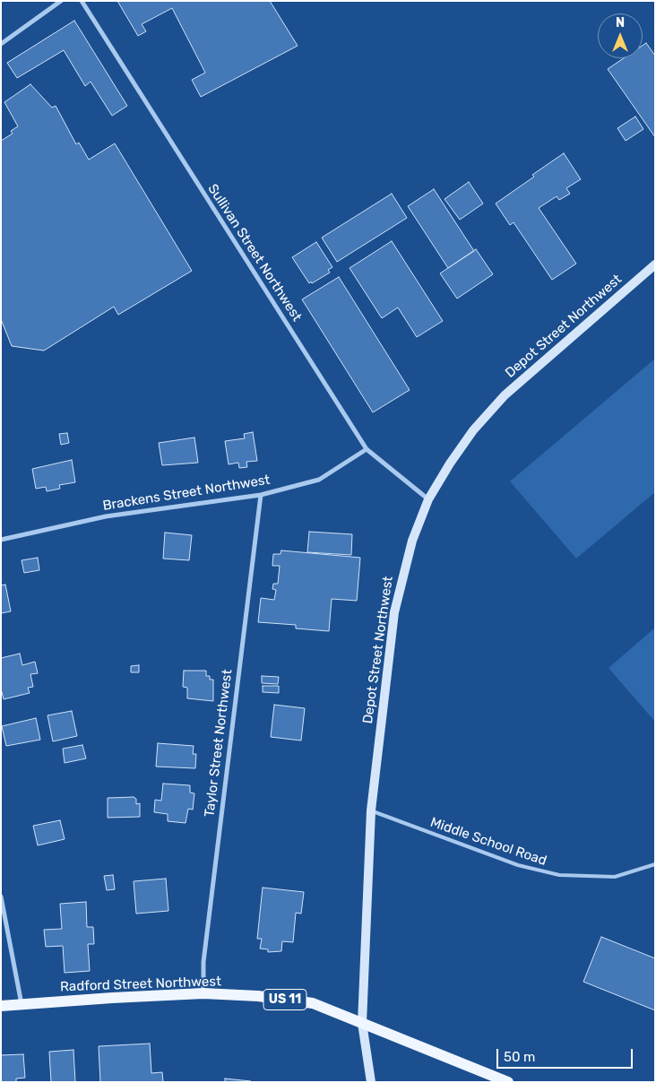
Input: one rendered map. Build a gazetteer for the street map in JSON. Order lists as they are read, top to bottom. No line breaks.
{"streets":{"main road":["Depot Street Northwest","Radford Street Northwest","US 11"],"street":["Sullivan Street Northwest","Brackens Street Northwest","Taylor Street Northwest"],"lane":["Middle School Road"]},"crossings":[["Sullivan Street Northwest","Depot Street Northwest"],["Sullivan Street Northwest","Brackens Street Northwest"],["Depot Street Northwest","Middle School Road"],["Depot Street Northwest","Radford Street Northwest"],["Brackens Street Northwest","Taylor Street Northwest"],["Taylor Street Northwest","Radford Street Northwest"]],"scale_bar":"50 m","north":"top"}
